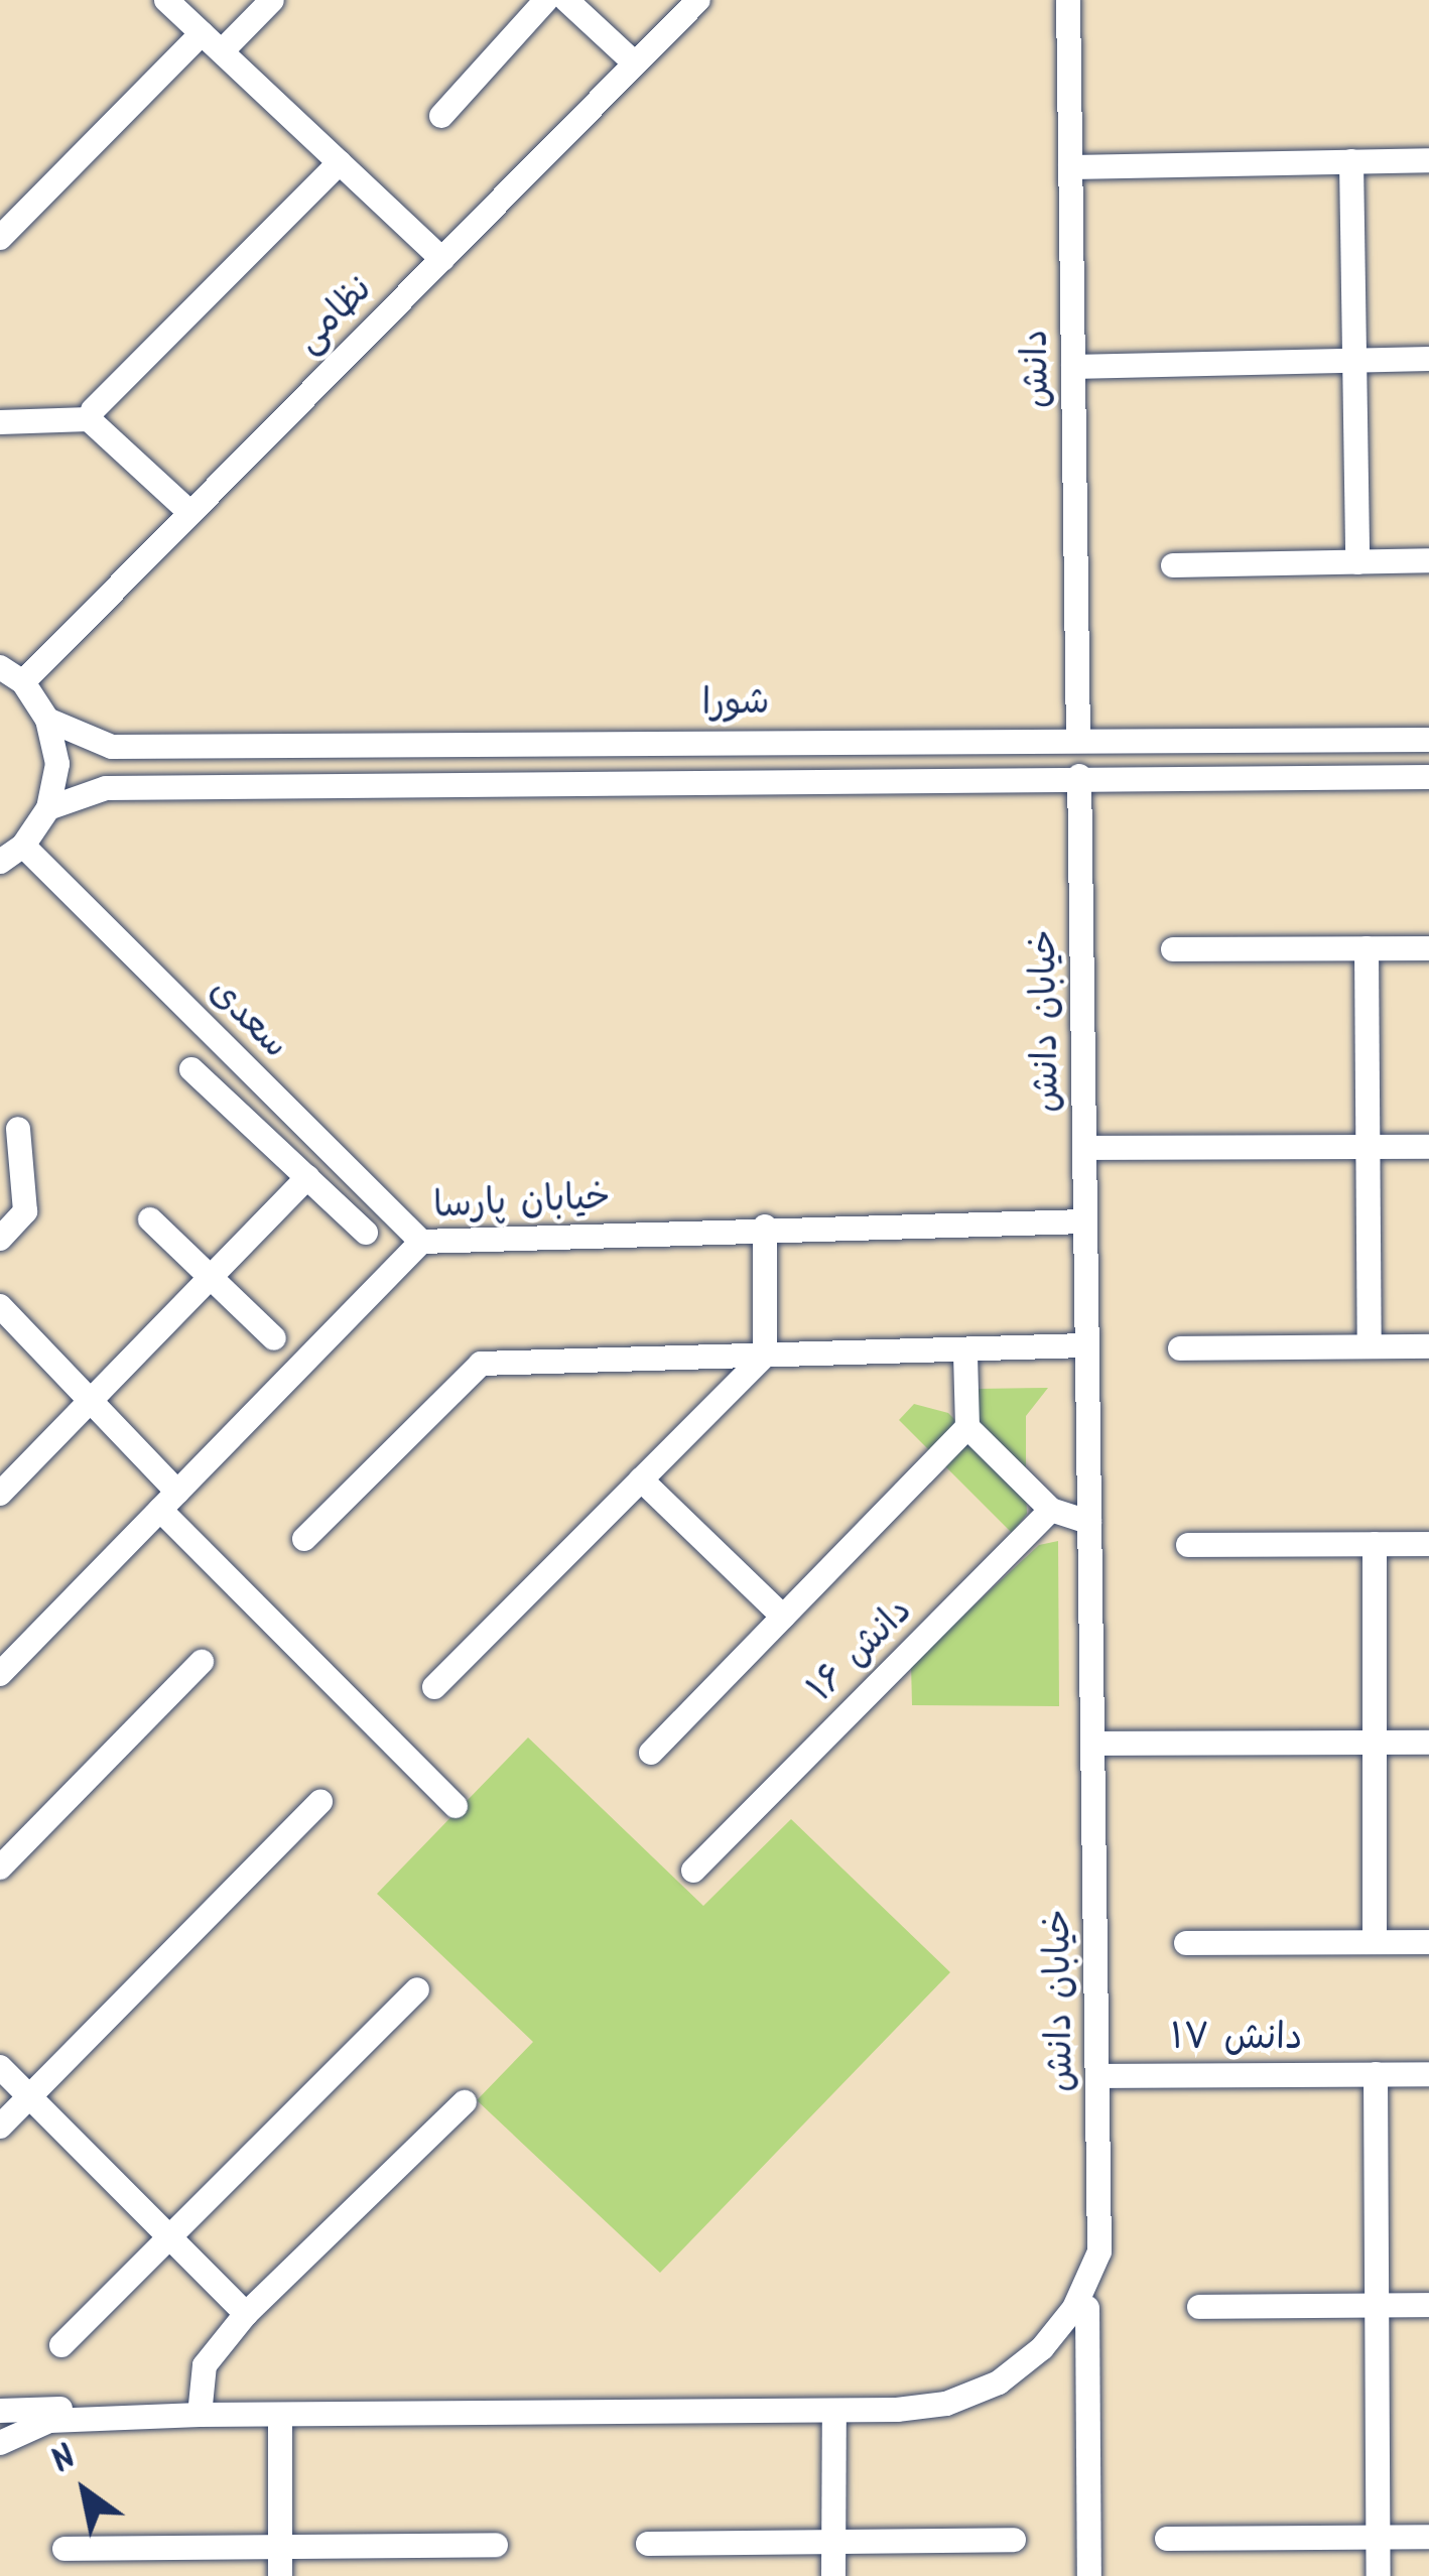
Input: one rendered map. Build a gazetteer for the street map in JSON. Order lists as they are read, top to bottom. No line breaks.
{"streets":{"street":["نظامی","دانش","شورا","سعدی","خیابان دانش","خیابان پارسا","دانش ۱۶","دانش ۱۷"]},"crossings":[["دانش","شورا"],["سعدی","خیابان پارسا"],["خیابان دانش","خیابان پارسا"],["خیابان دانش","دانش ۱۷"]],"north":"top left"}
